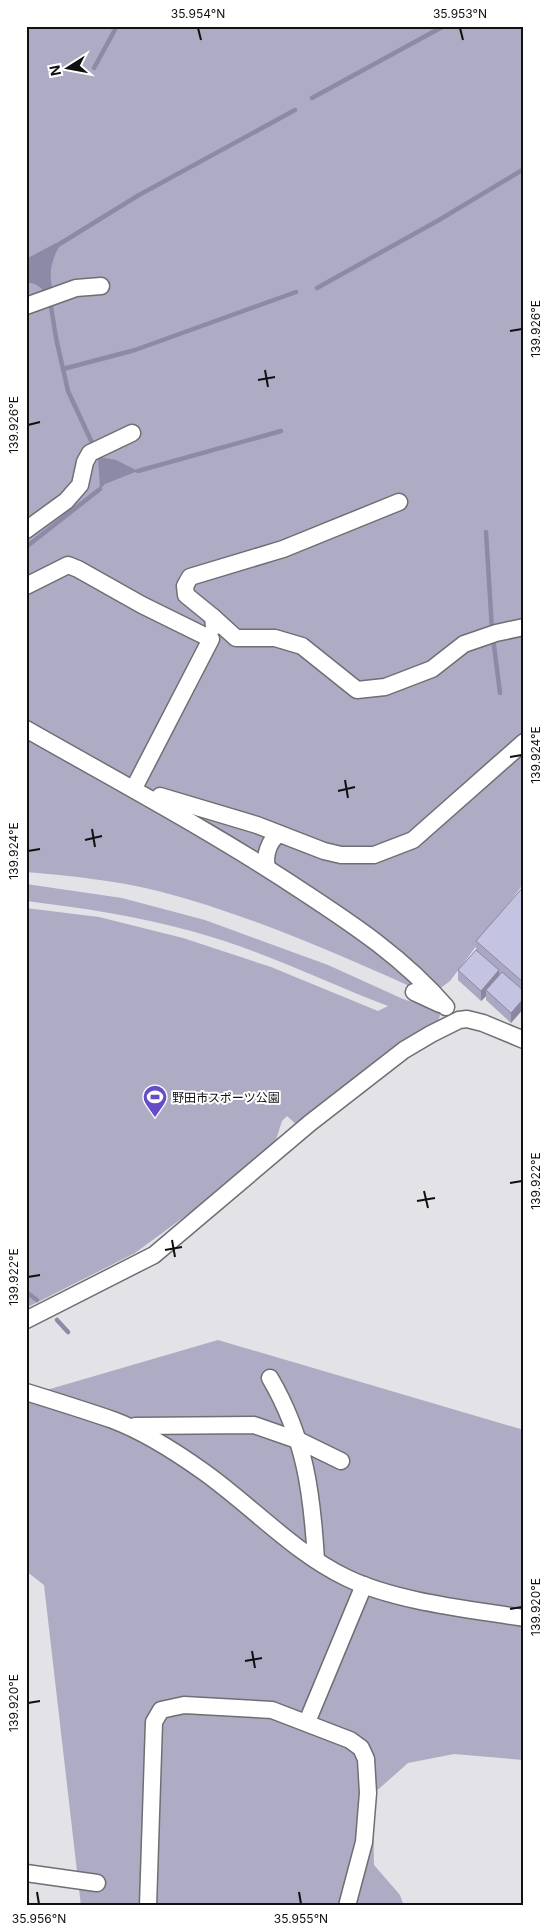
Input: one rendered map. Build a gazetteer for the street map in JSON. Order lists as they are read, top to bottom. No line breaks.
{"places":{"sports":["野田市スポーツ公園"]},"north":"left","coordinates":["35.954°N","35.953°N","139.926°E","139.924°E","139.922°E","139.920°E","35.956°N","35.955°N"]}
